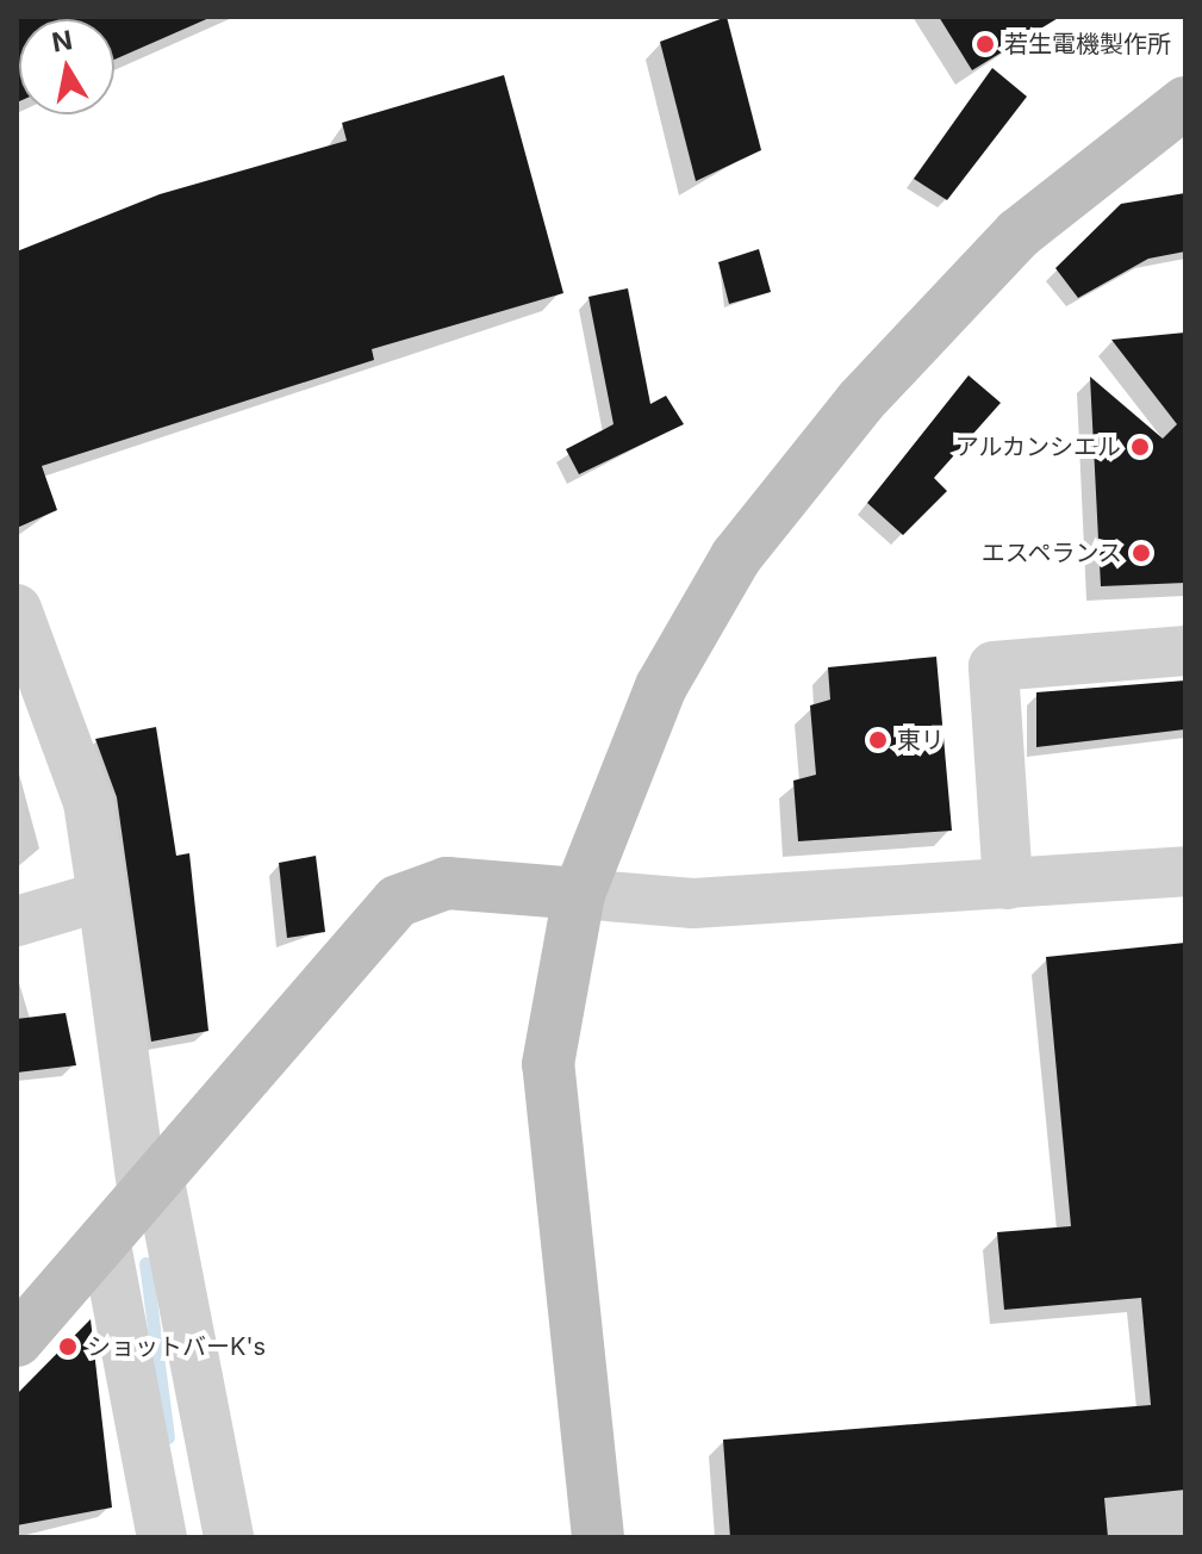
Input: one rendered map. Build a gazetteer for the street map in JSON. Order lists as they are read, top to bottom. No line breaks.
{"places":["若生電機製作所","アルカンシエル","エスペランス","東リ","ショットバーK's"],"north":"top"}
